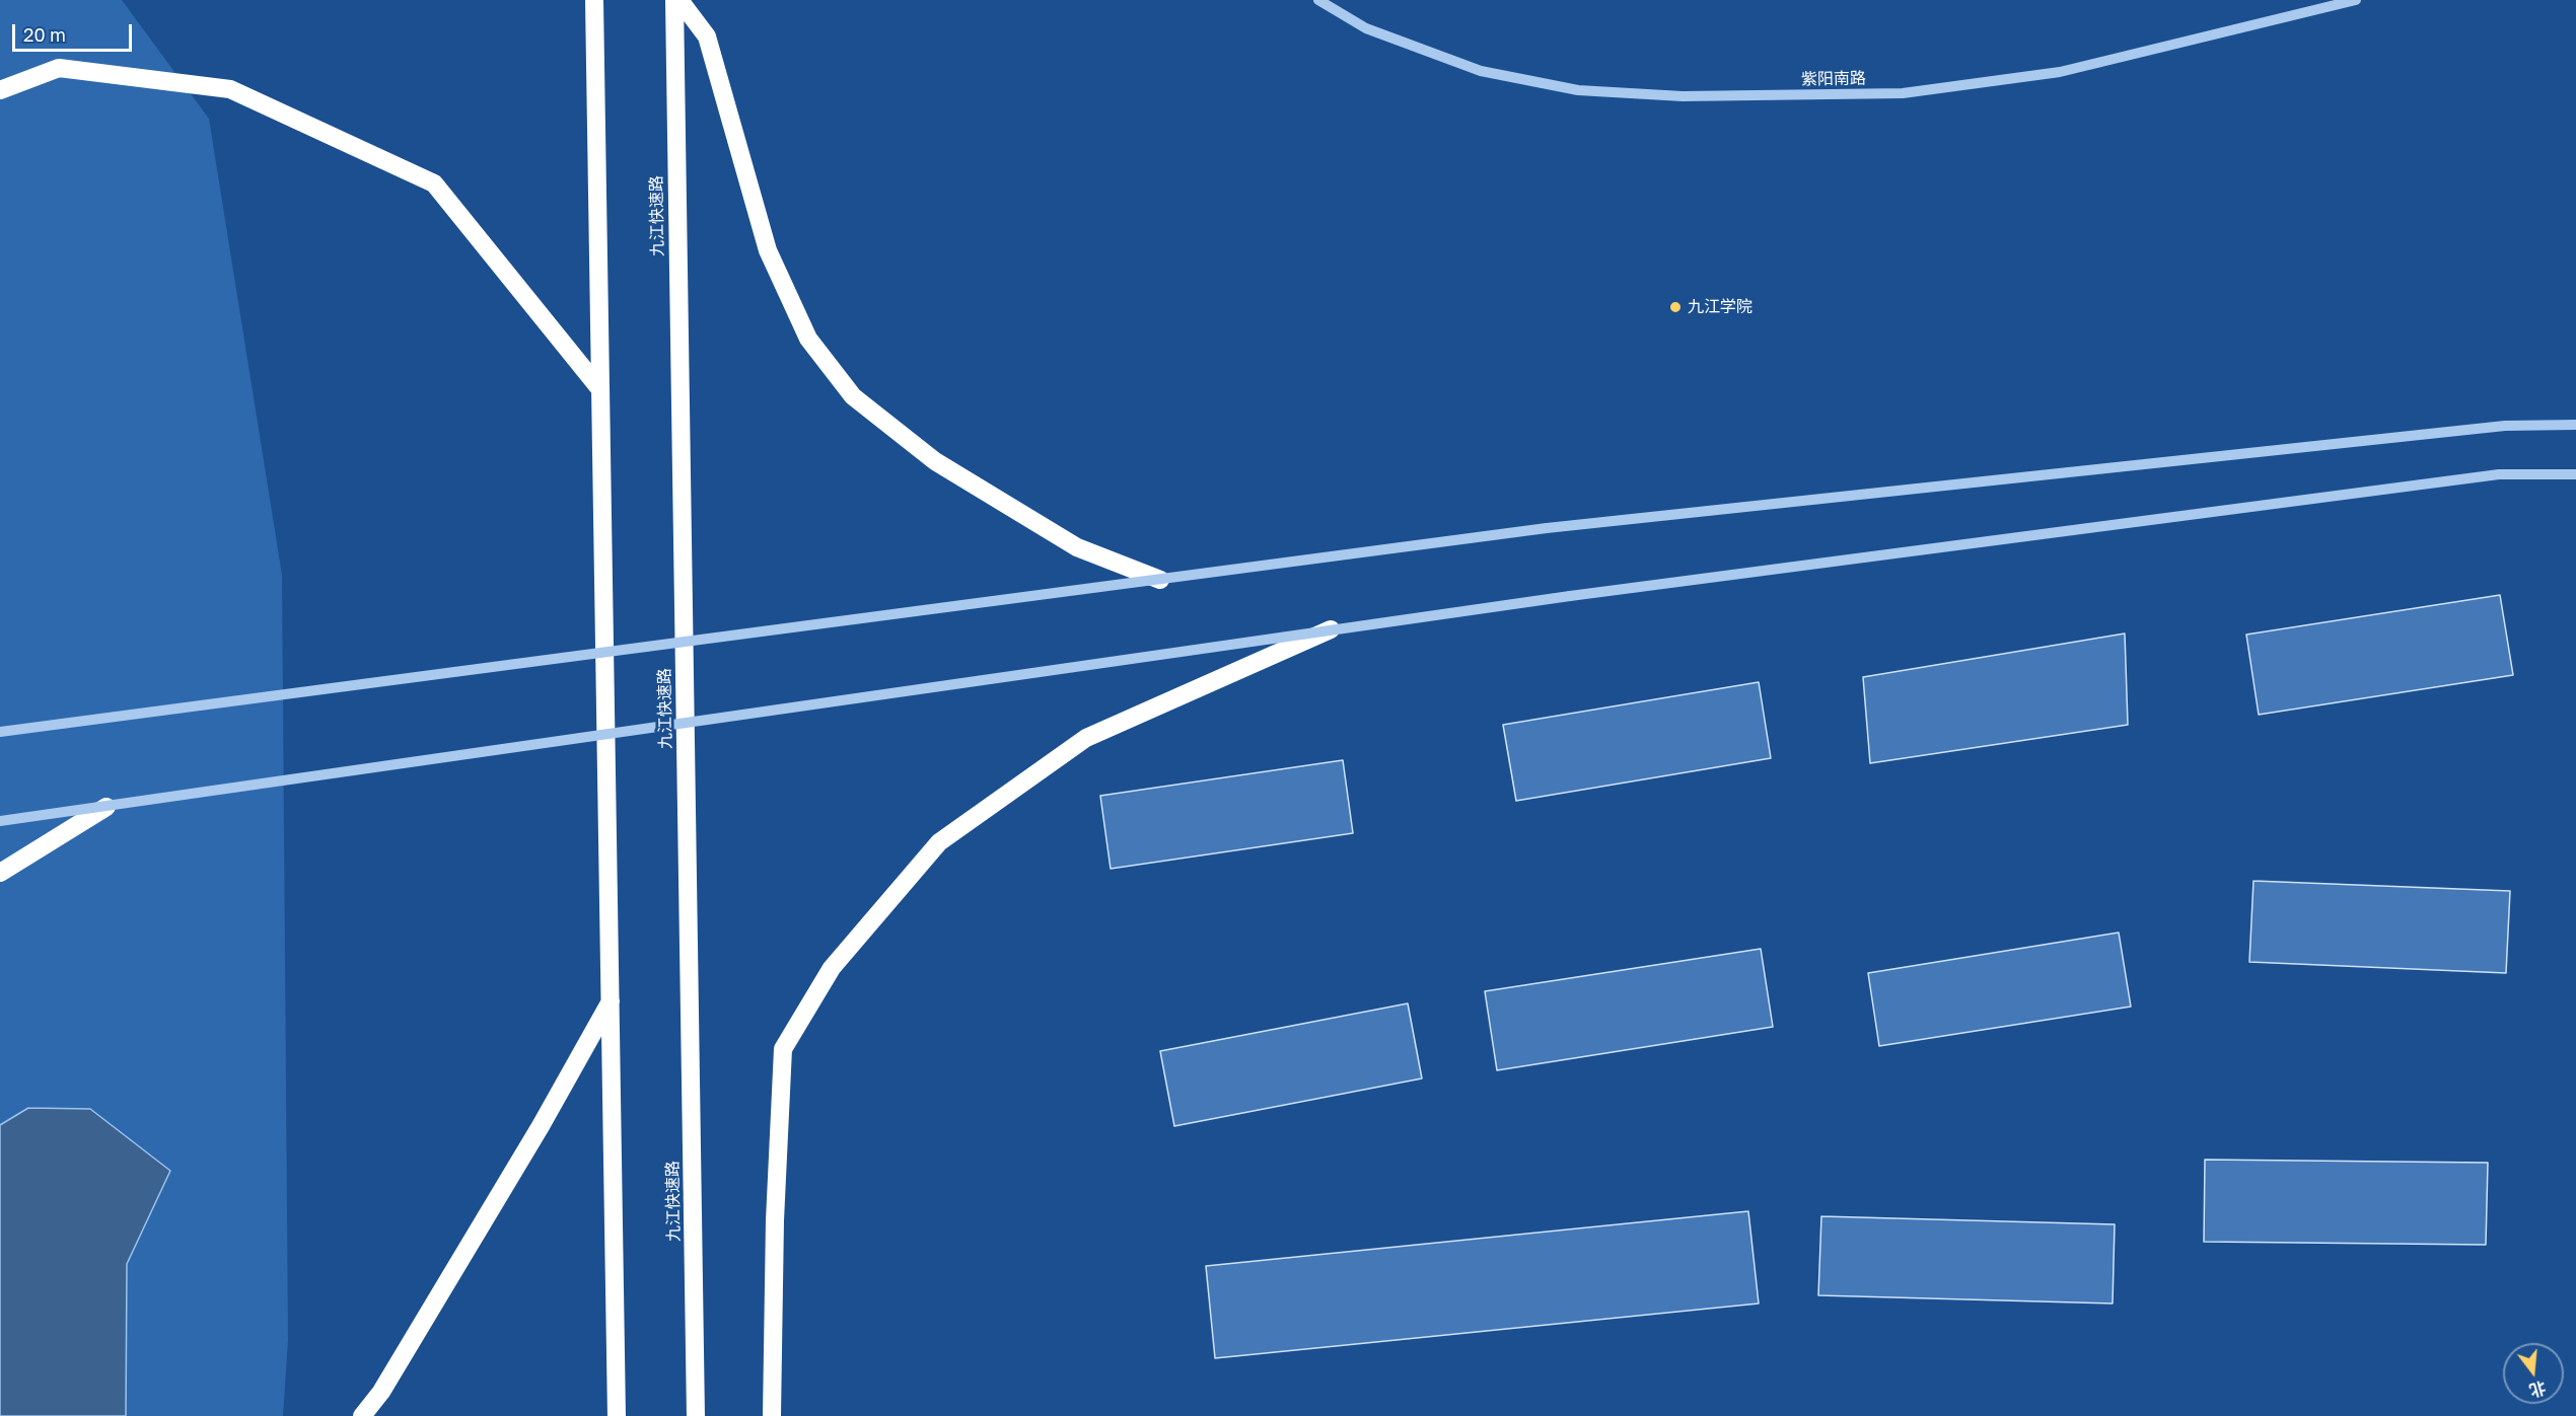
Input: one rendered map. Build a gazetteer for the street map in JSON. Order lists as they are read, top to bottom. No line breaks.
{"streets":{"highway":["九江快速路"],"street":["紫阳南路"]},"places":["九江学院"],"scale_bar":"20 m","north":"bottom"}
